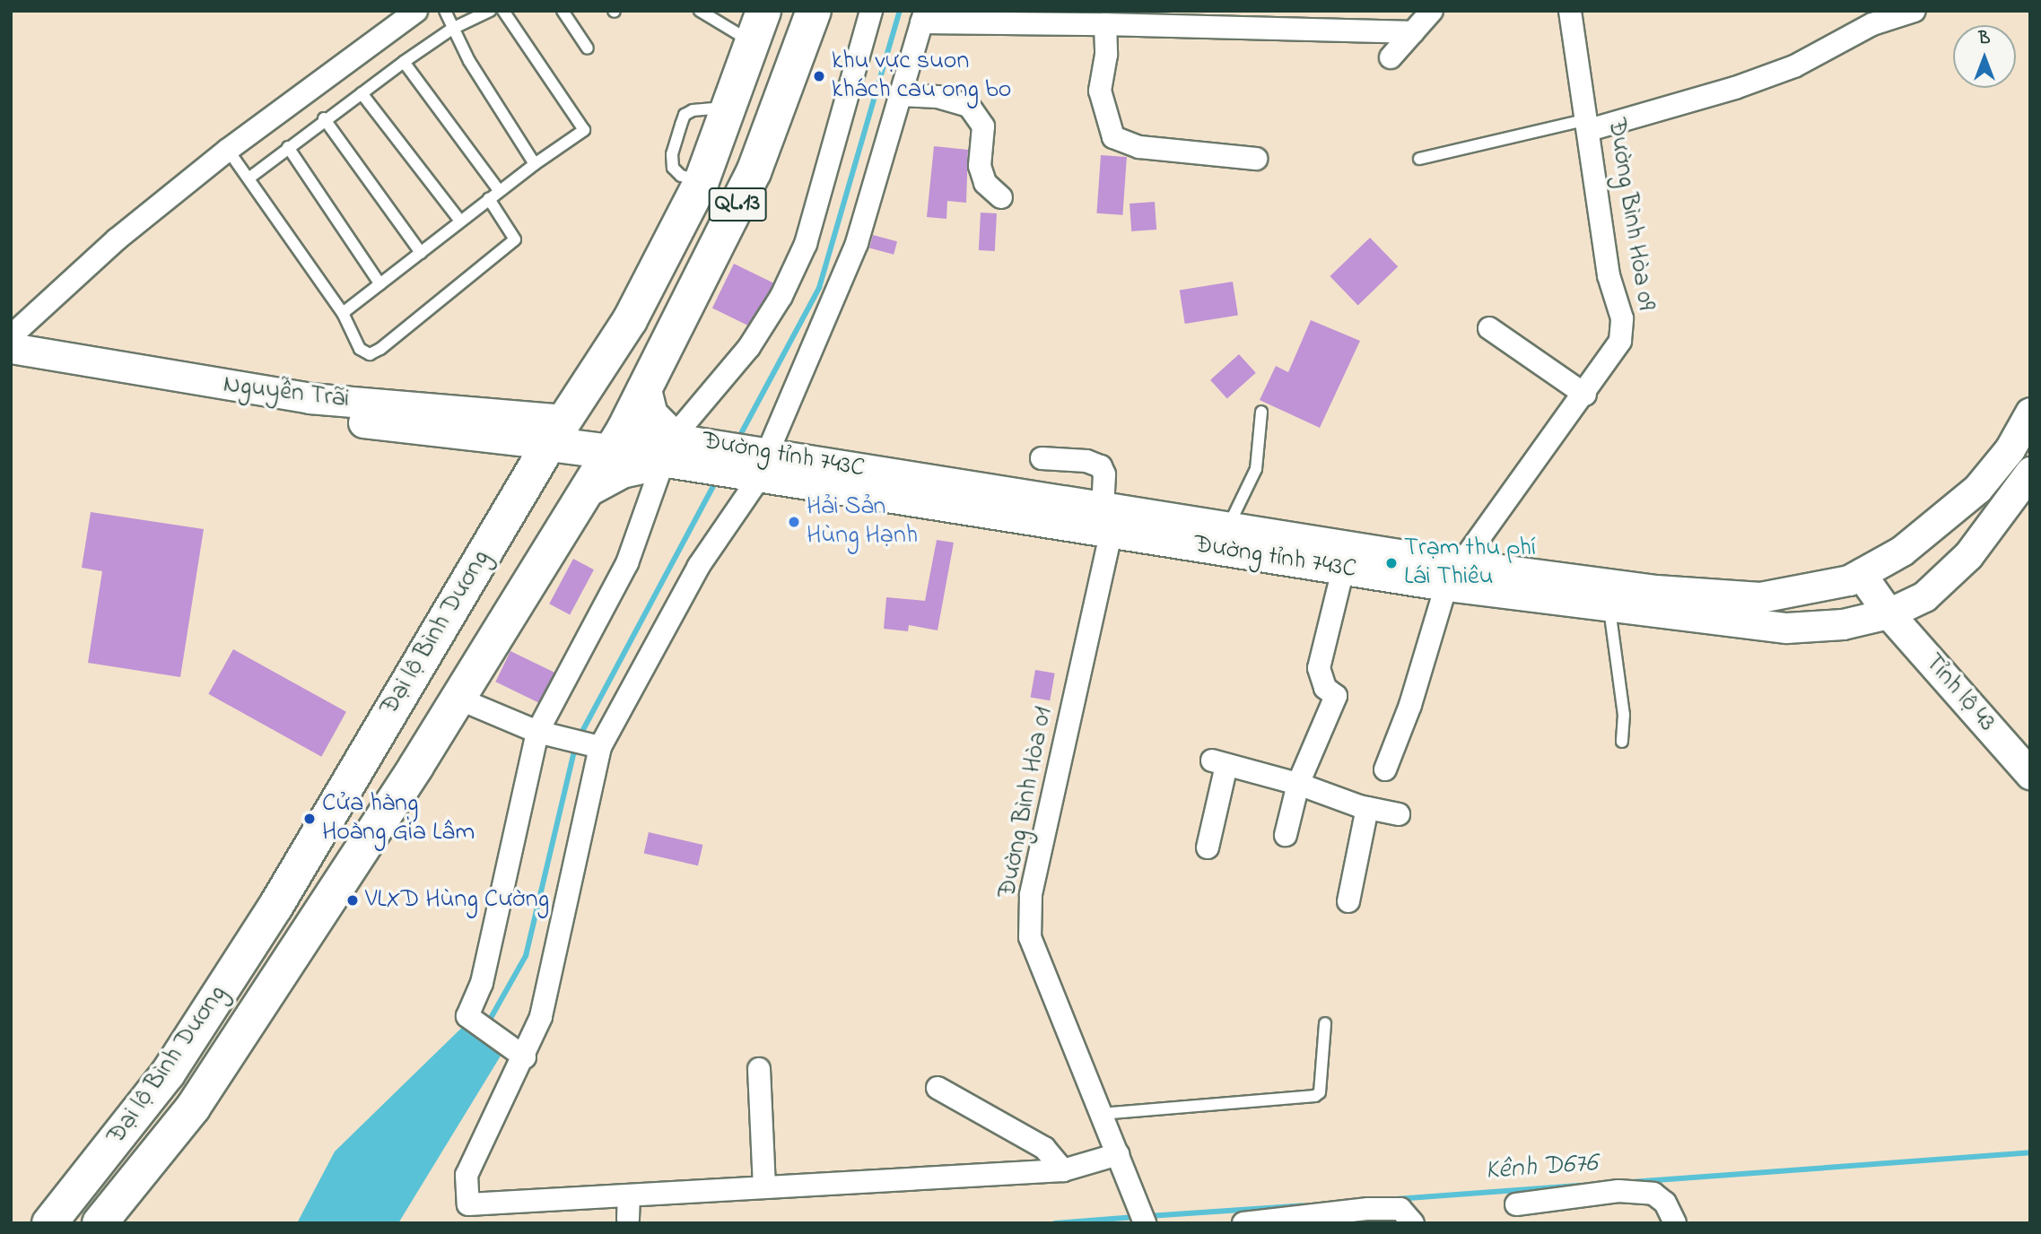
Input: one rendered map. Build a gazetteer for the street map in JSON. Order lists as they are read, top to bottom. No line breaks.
{"streets":{"highway":["QL.13","Đại lộ Bình Dương"],"main road":["Nguyễn Trãi","Đường tỉnh 743C","Tỉnh lộ 43"],"street":["Đường Bình Hòa 09","Đường Bình Hòa 01"]},"crossings":[["Đường Bình Hòa 09","Đường tỉnh 743C"],["Nguyễn Trãi","Đại lộ Bình Dương"],["Đường tỉnh 743C","Đại lộ Bình Dương"],["Đường tỉnh 743C","Tỉnh lộ 43"],["Đường tỉnh 743C","Đường Bình Hòa 01"]],"water":["Kênh D676"],"places":["khu vực suon khách cau ong bo","Hải Sản Hùng Hạnh","Trạm thu phí Lái Thiêu","Cửa hàng Hoàng Gia Lâm","VLXD Hùng Cường"],"north":"top"}
